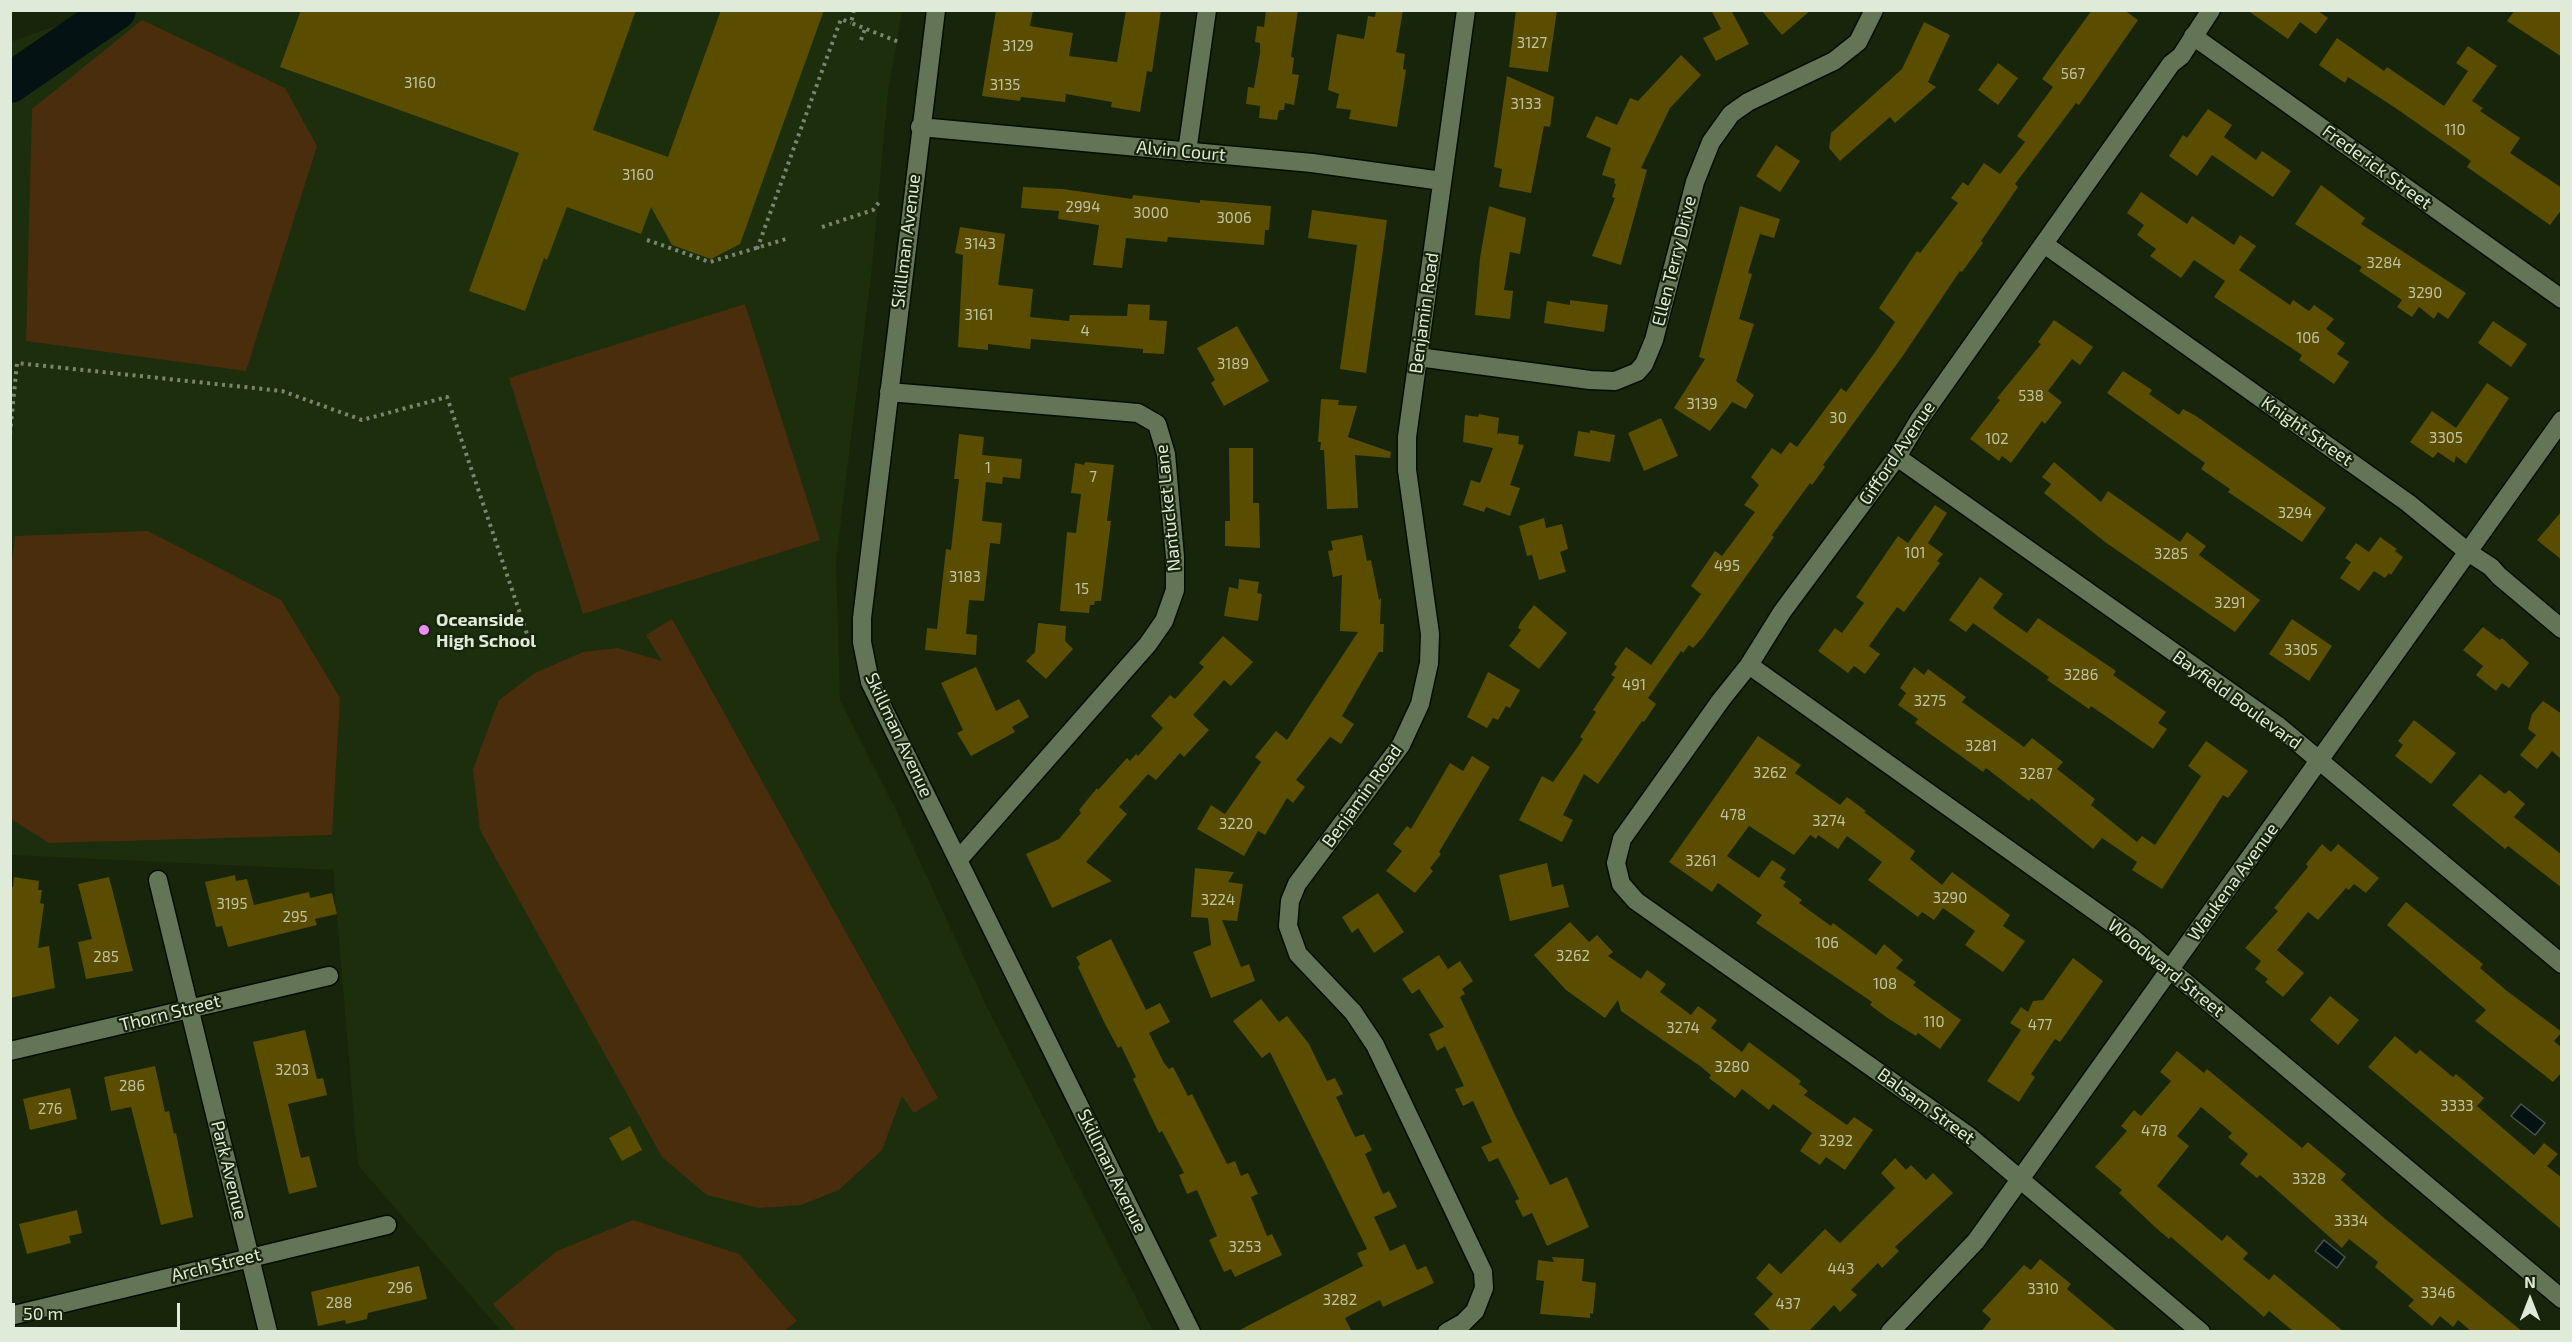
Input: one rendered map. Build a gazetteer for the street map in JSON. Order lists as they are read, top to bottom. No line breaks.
{"streets":{"street":["Alvin Court","Frederick Street","Skillman Avenue","Ellen Terry Drive","Benjamin Road","Knight Street","Gifford Avenue","Nantucket Lane","Bayfield Boulevard","Waukena Avenue","Woodward Street","Thorn Street","Balsam Street","Park Avenue","Arch Street"]},"crossings":[["Alvin Court","Skillman Avenue"],["Alvin Court","Benjamin Road"],["Frederick Street","Gifford Avenue"],["Skillman Avenue","Nantucket Lane"],["Ellen Terry Drive","Benjamin Road"],["Knight Street","Gifford Avenue"],["Knight Street","Waukena Avenue"],["Gifford Avenue","Bayfield Boulevard"],["Gifford Avenue","Woodward Street"],["Gifford Avenue","Balsam Street"],["Bayfield Boulevard","Waukena Avenue"],["Waukena Avenue","Woodward Street"],["Waukena Avenue","Balsam Street"],["Thorn Street","Park Avenue"],["Park Avenue","Arch Street"]],"places":["Oceanside High School"],"house_numbers":["3127","3129","567","3160","3135","3133","110","3160","2994","3000","3006","3143","3284","3290","3161","4","106","3189","538","3139","30","3305","102","1","7","3294","101","3285","495","3183","15","3291","3305","3286","491","3275","3281","3262","3287","478","3274","3220","3261","3290","3224","3195","295","106","3262","285","108","110","477","3274","3280","3203","286","3333","276","478","3292","3328","3334","3253","443","296","3310","3346","3282","288","437"],"scale_bar":"50 m","north":"top"}
